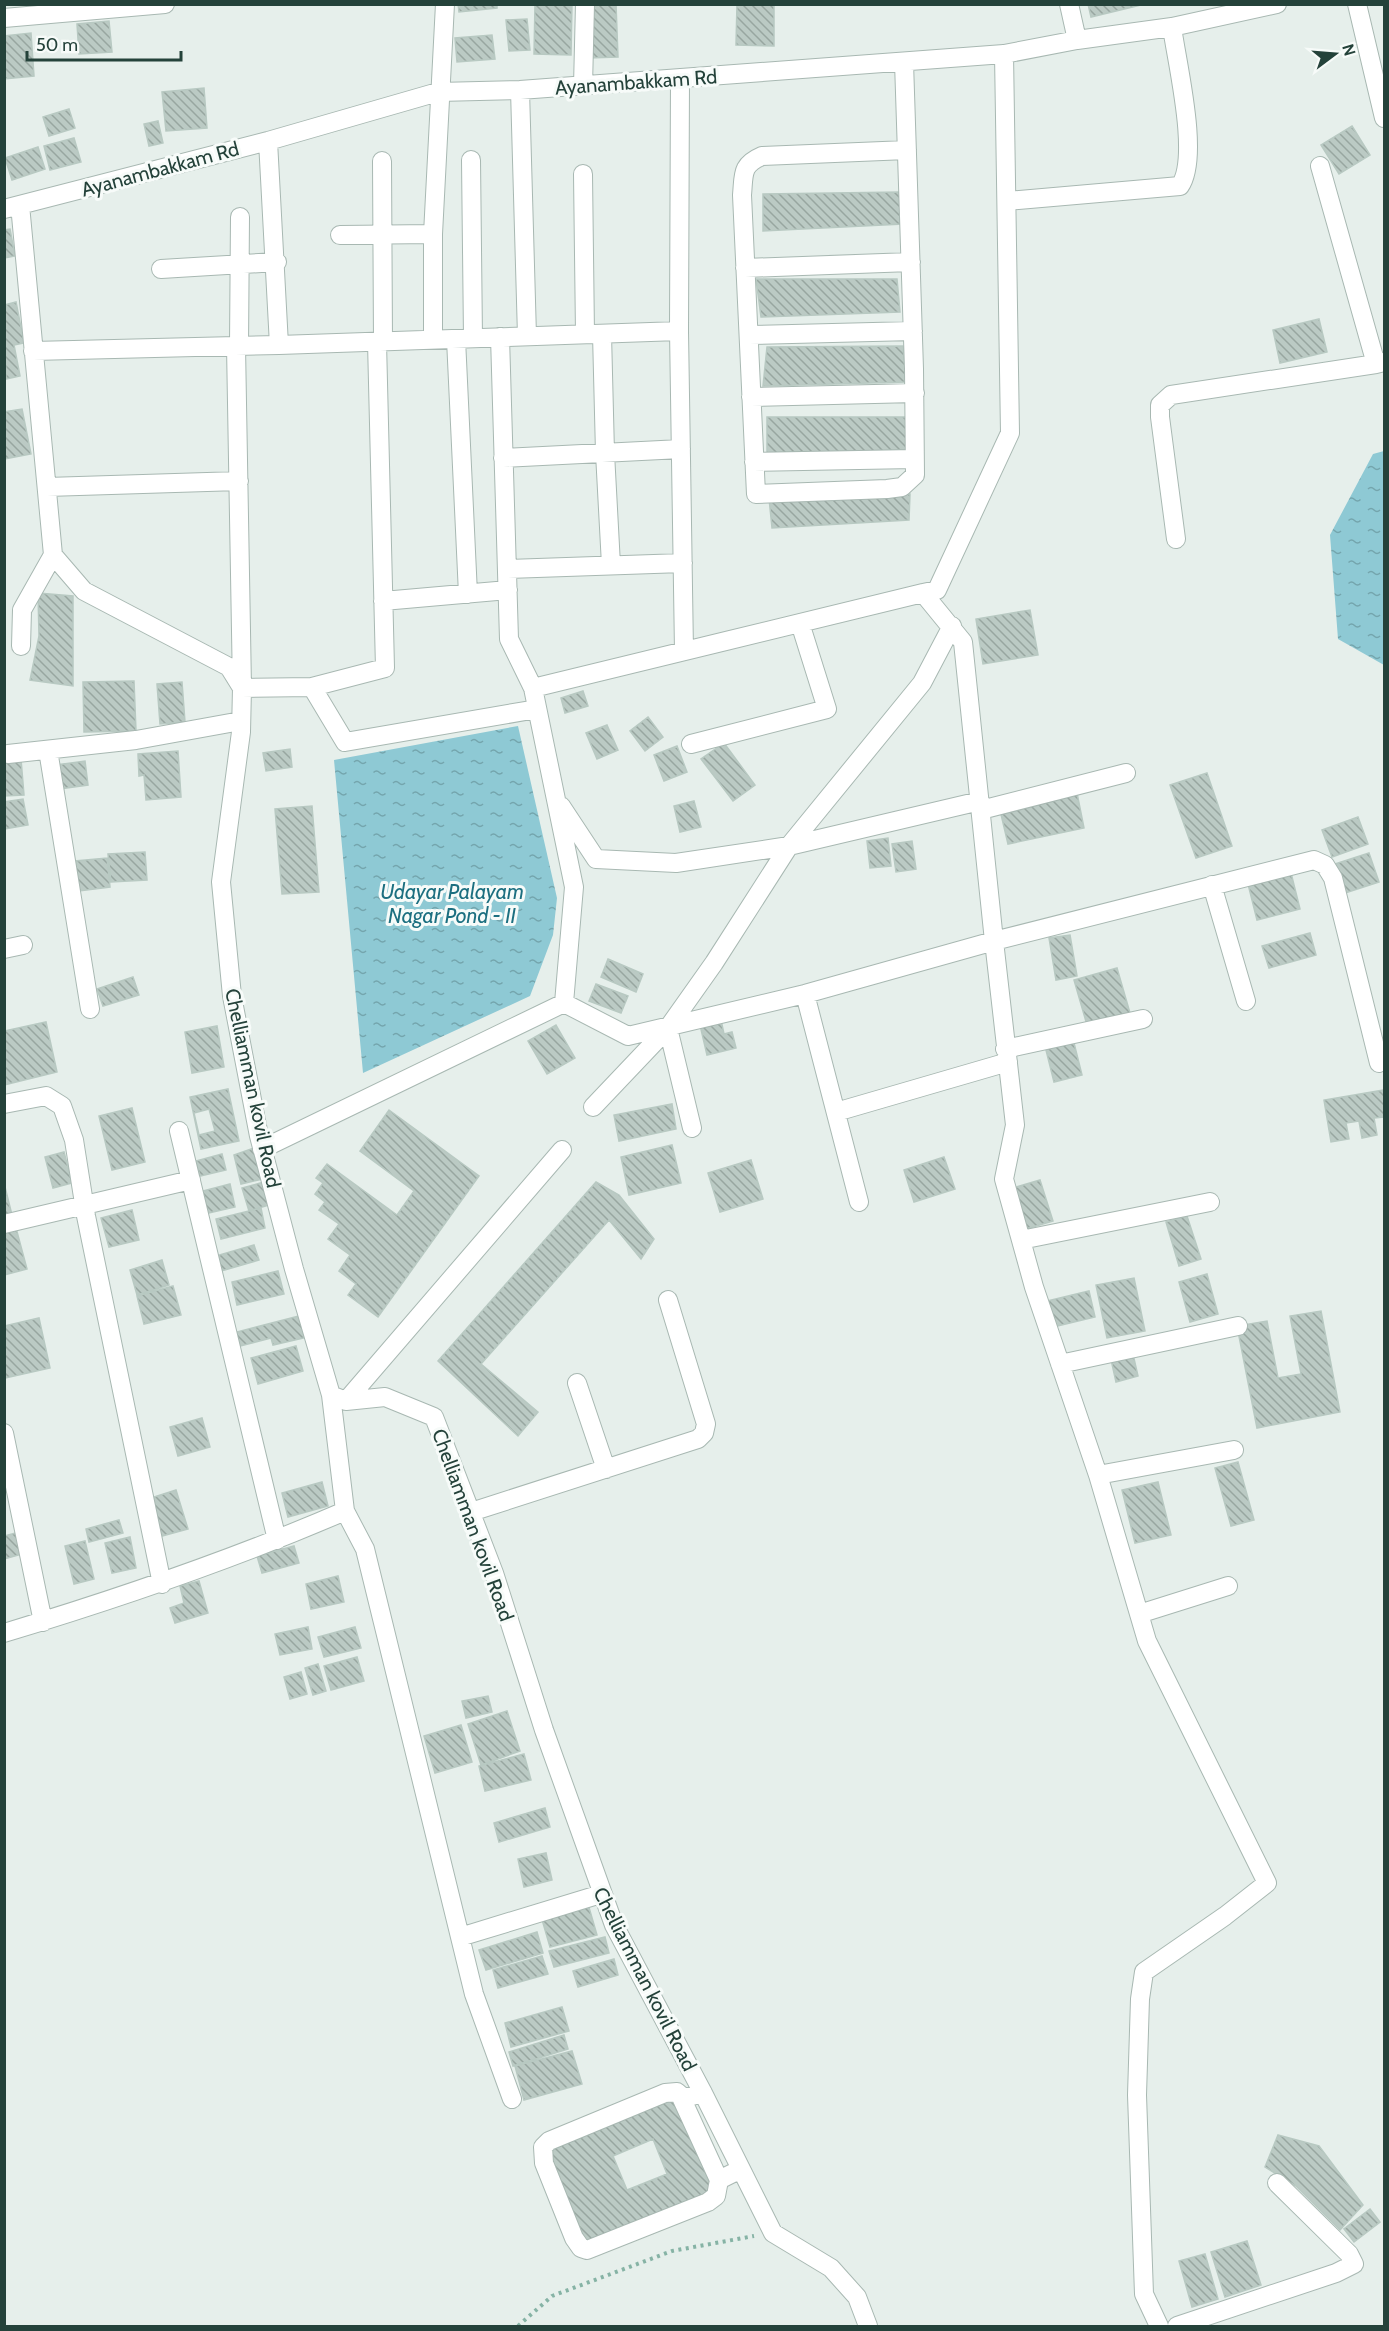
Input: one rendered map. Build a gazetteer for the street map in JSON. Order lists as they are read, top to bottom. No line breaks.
{"streets":{"street":["Ayanambakkam Rd","Chelliamman kovil Road"]},"water":["Udayar Palayam Nagar Pond - II"],"scale_bar":"50 m","north":"right"}
